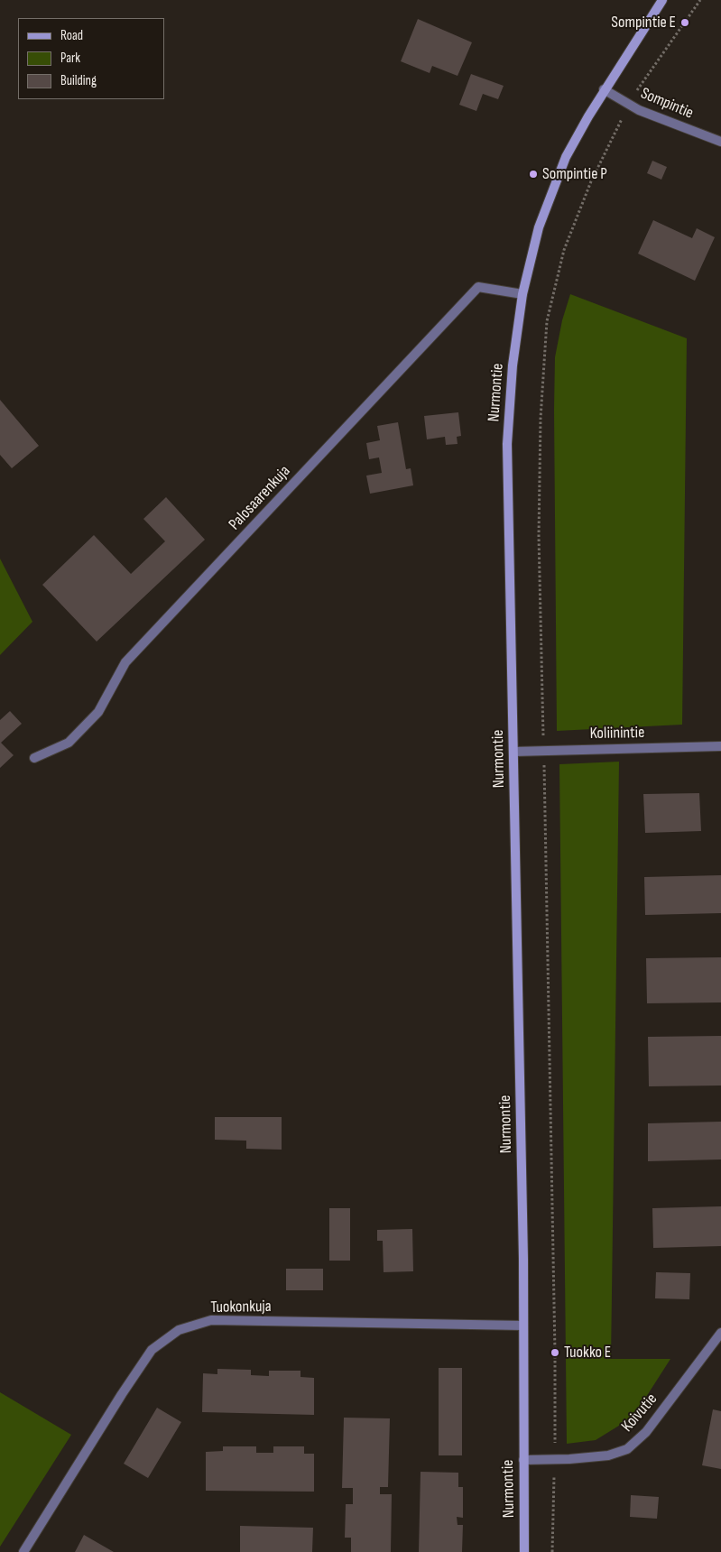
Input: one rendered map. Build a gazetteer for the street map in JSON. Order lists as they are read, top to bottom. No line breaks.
{"streets":{"main road":["Nurmontie"],"street":["Sompintie","Palosaarenkuja","Koliinintie","Tuokonkuja","Koivutie"]},"crossings":[["Sompintie","Nurmontie"],["Nurmontie","Palosaarenkuja"],["Nurmontie","Koliinintie"],["Nurmontie","Tuokonkuja"],["Nurmontie","Koivutie"]],"places":["Sompintie E","Sompintie P","Tuokko E"],"legend":["Road","Park","Building"]}
